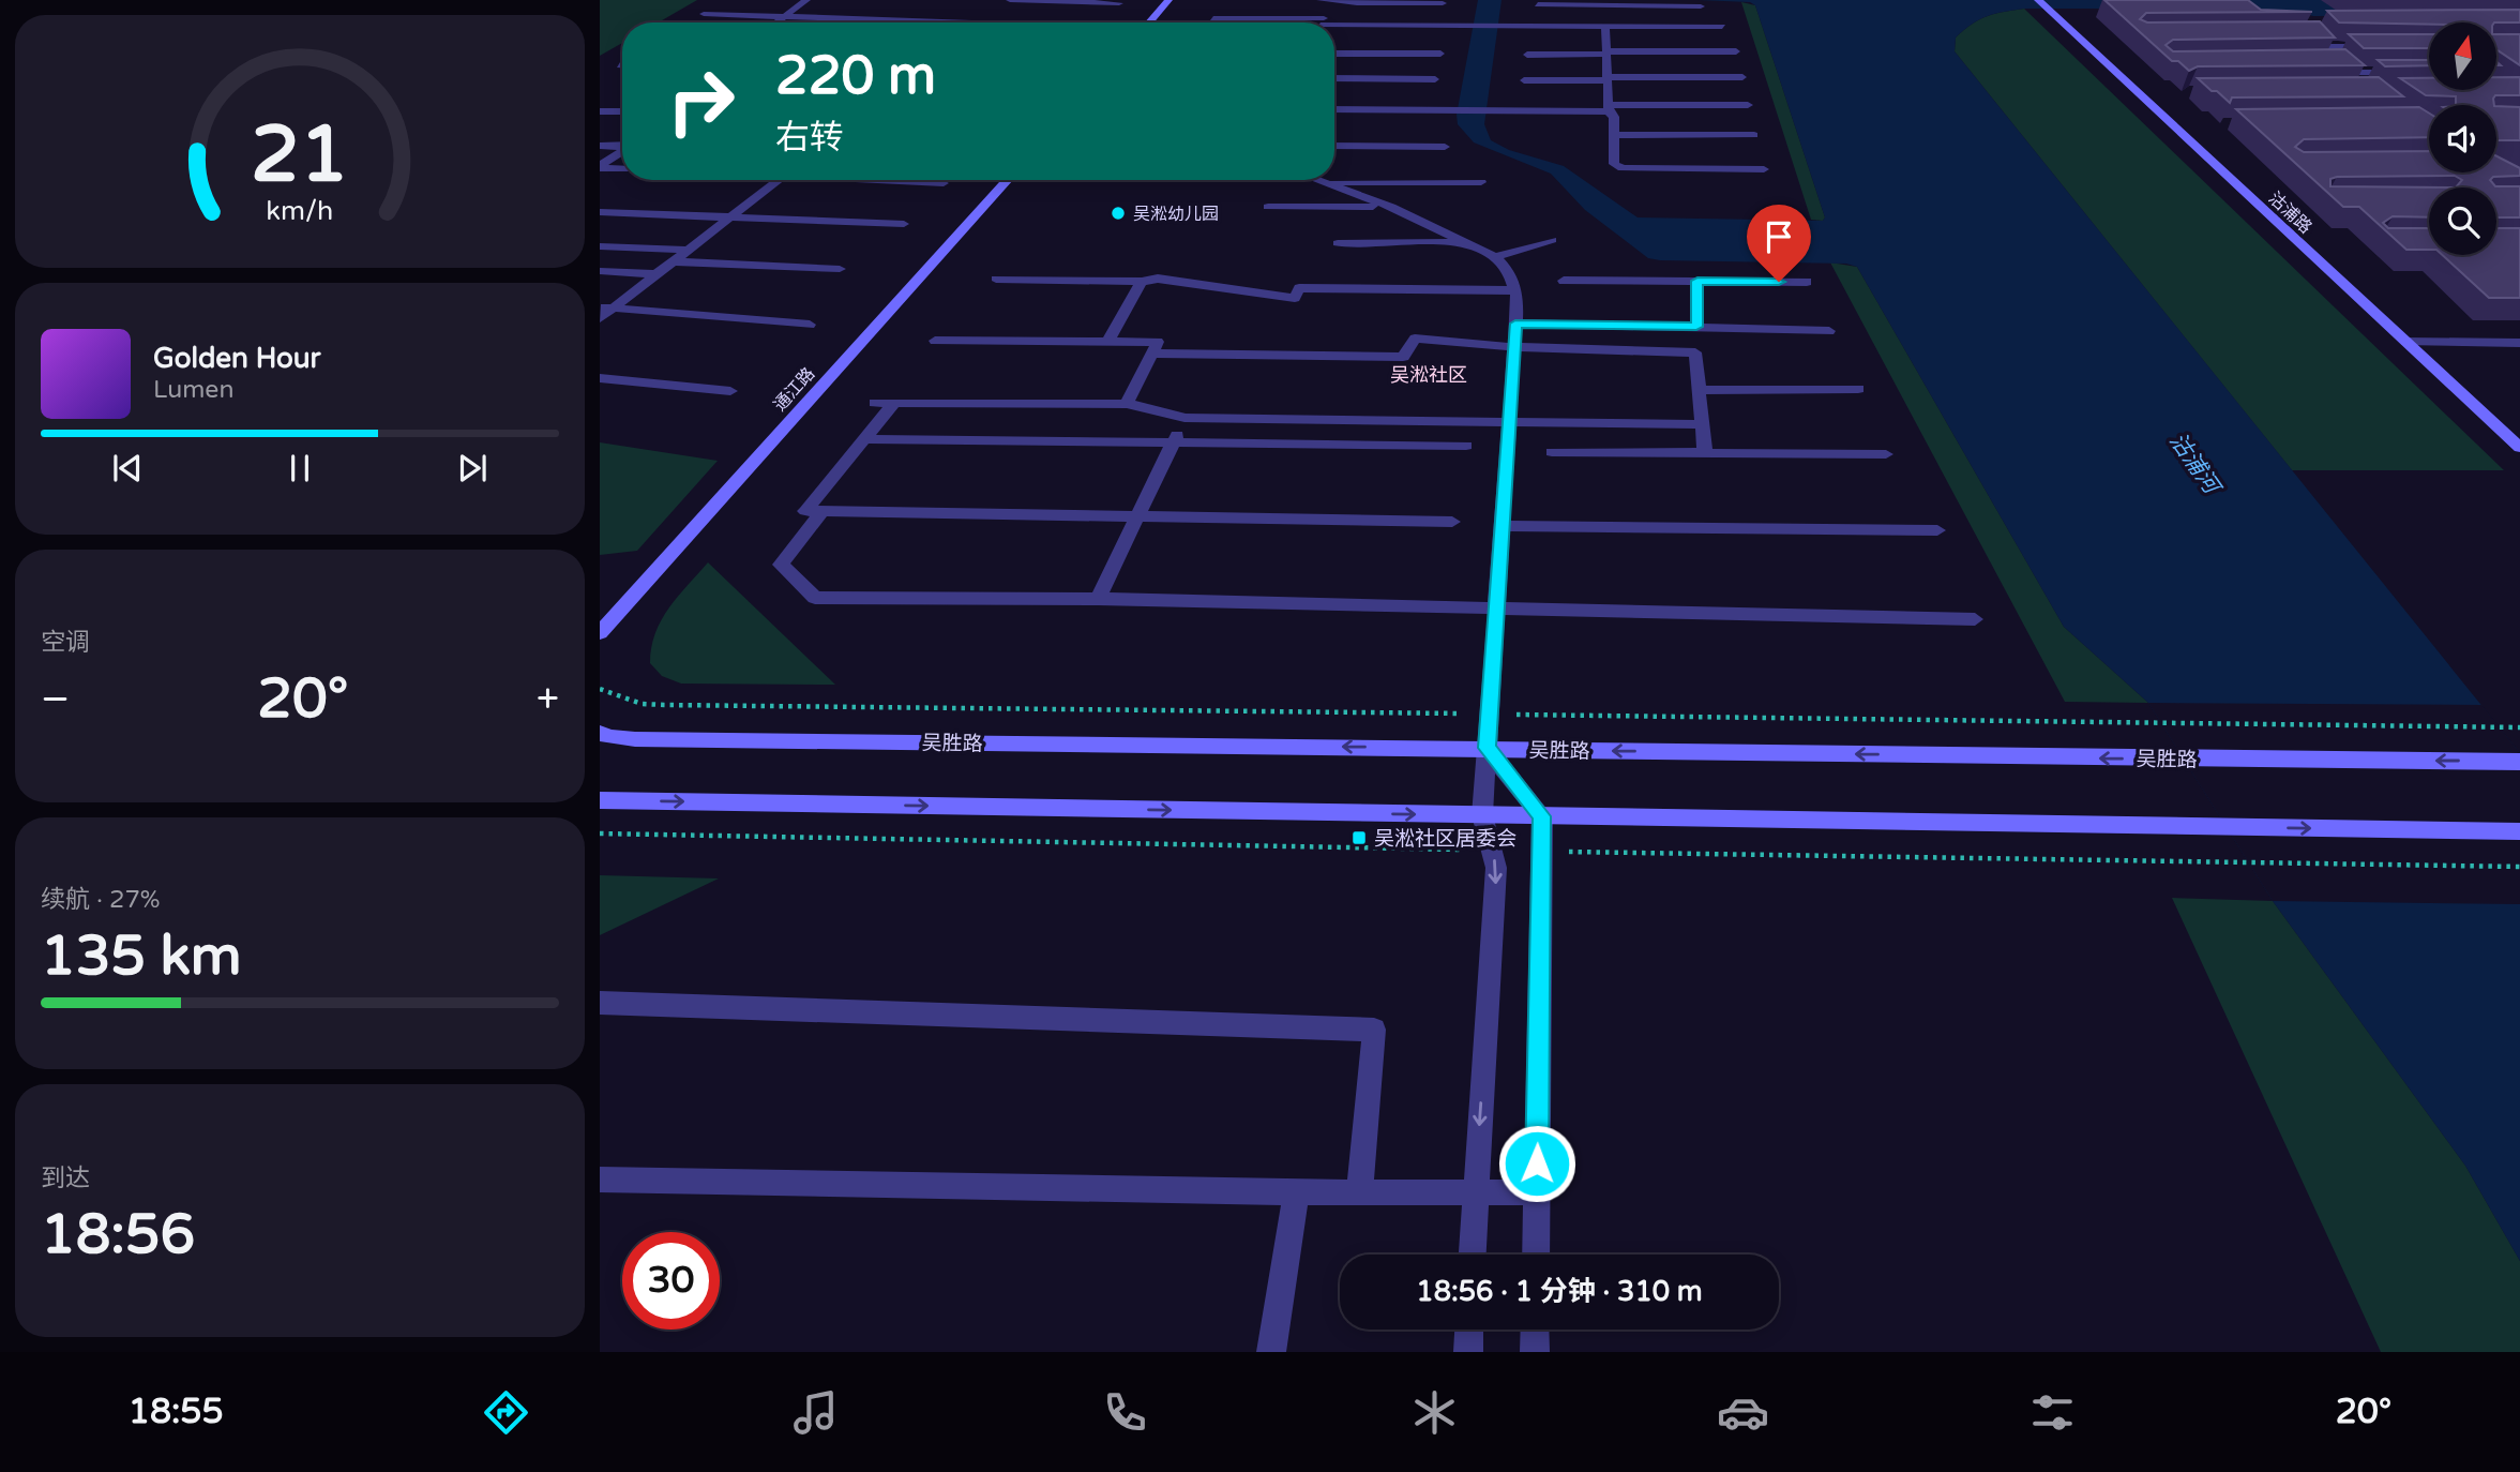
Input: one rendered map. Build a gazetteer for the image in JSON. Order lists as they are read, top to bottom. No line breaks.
{"streets":{"main road":["沽浦路","通江路","吴胜路"]},"districts":["吴淞社区"],"water":["沽浦河"],"places":{"other":["吴淞幼儿园"],"transit":["吴淞社区居委会"]},"north":"top","page":{"turn":["220 m","右转"],"song":["Golden Hour","Lumen"],"tile":["空调",["续航 · 27%","135 km"],["到达","18:56"]],"heat":["−","20°","+"],"limit":"30","trip":"18:56 · 1 分钟 · 310 m","tabs":["18:55","20°"],"gauge":["21","km/h"]}}
